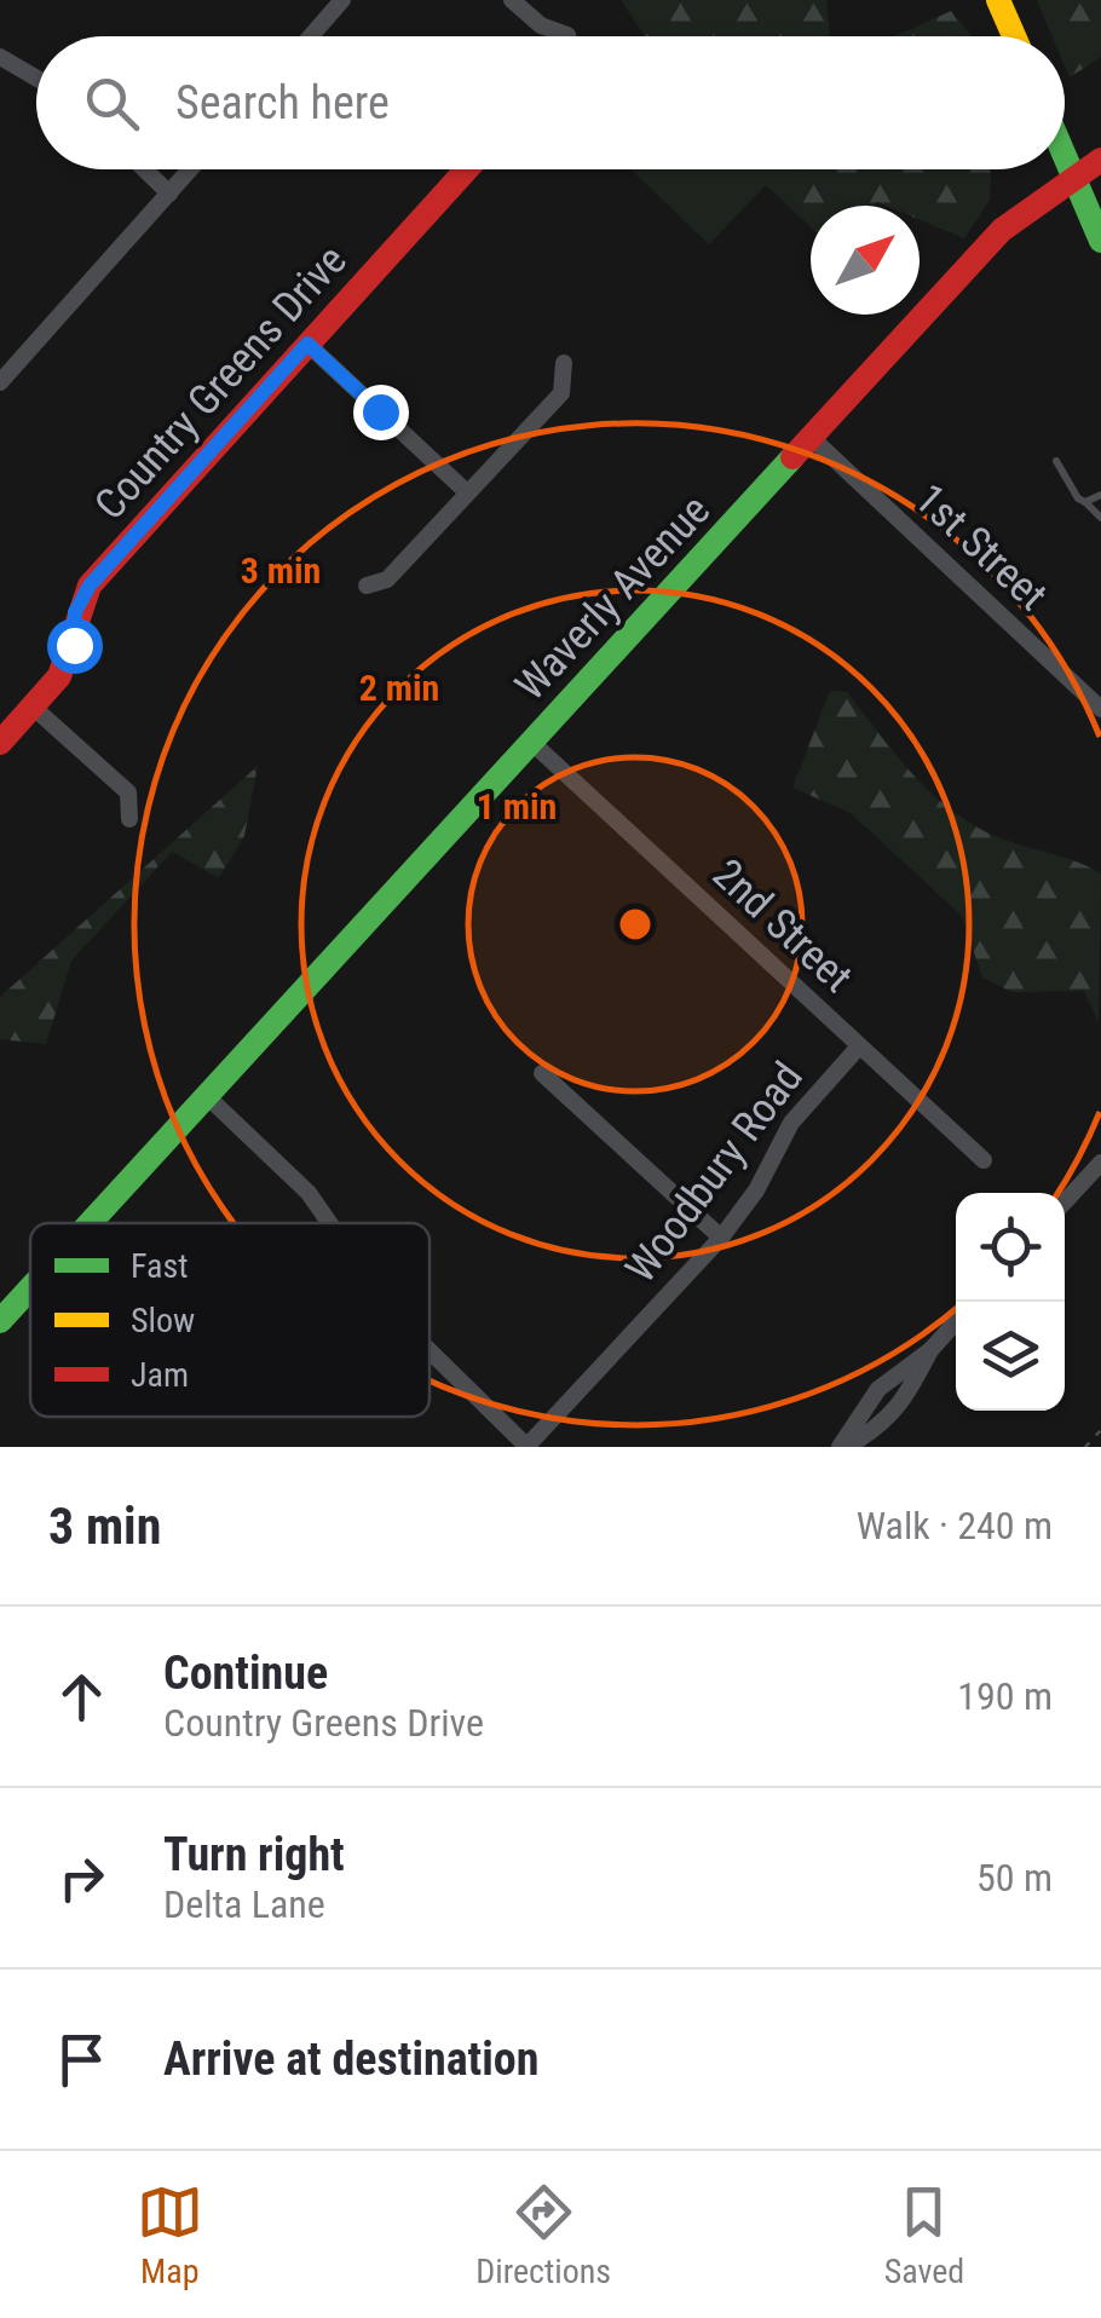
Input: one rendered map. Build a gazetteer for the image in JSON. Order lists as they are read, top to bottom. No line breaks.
{"streets":{"street":["Country Greens Drive","1st Street","Waverly Avenue","2nd Street","Woodbury Road"]},"crossings":[["1st Street","Waverly Avenue"],["Waverly Avenue","2nd Street"],["2nd Street","Woodbury Road"]],"legend":["Fast","Slow","Jam"],"north":"top right","page":{"search":"Search here","heading":["3 min","Walk · 240 m"],"list":[["Continue","Country Greens Drive","190 m"],["Turn right","Delta Lane","50 m"],"Arrive at destination"],"nav":["Map","Directions","Saved"]},"rings":["3 min","2 min","1 min"]}
